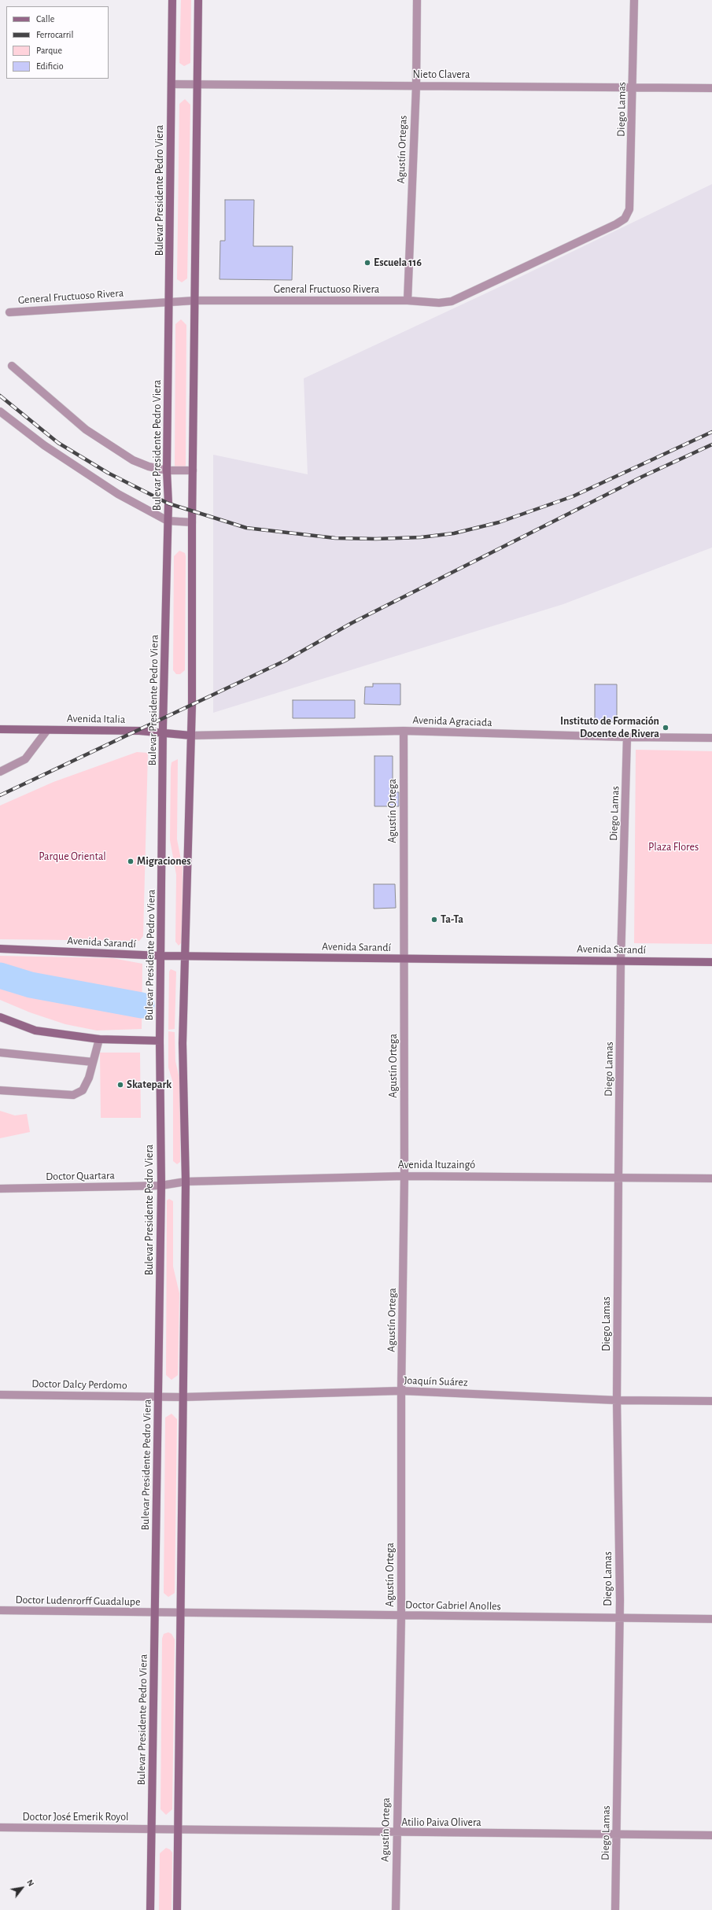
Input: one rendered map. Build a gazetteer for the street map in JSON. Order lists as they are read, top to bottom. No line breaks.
{"streets":{"street":["Nieto Clavera","Diego Lamas","Agustín Ortegas","Bulevar Presidente Pedro Viera","General Fructuoso Rivera","Avenida Italia","Avenida Agraciada","Agustín Ortega","Avenida Sarandí","Avenida Ituzaingó","Doctor Quartara","Joaquín Suárez","Doctor Dalcy Perdomo","Doctor Ludenrorff Guadalupe","Doctor Gabriel Anolles","Doctor José Emerik Royol","Atilio Paiva Olivera"]},"crossings":[["Nieto Clavera","Diego Lamas"],["Nieto Clavera","Agustín Ortegas"],["Nieto Clavera","Bulevar Presidente Pedro Viera"],["Diego Lamas","General Fructuoso Rivera"],["Diego Lamas","Avenida Agraciada"],["Diego Lamas","Avenida Sarandí"],["Diego Lamas","Avenida Ituzaingó"],["Diego Lamas","Joaquín Suárez"],["Diego Lamas","Doctor Gabriel Anolles"],["Diego Lamas","Atilio Paiva Olivera"],["Agustín Ortegas","General Fructuoso Rivera"],["Bulevar Presidente Pedro Viera","General Fructuoso Rivera"],["Bulevar Presidente Pedro Viera","Avenida Italia"],["Bulevar Presidente Pedro Viera","Avenida Sarandí"],["Bulevar Presidente Pedro Viera","Avenida Ituzaingó"],["Bulevar Presidente Pedro Viera","Doctor Quartara"],["Bulevar Presidente Pedro Viera","Joaquín Suárez"],["Bulevar Presidente Pedro Viera","Doctor Dalcy Perdomo"],["Bulevar Presidente Pedro Viera","Doctor Ludenrorff Guadalupe"],["Bulevar Presidente Pedro Viera","Doctor Gabriel Anolles"],["Bulevar Presidente Pedro Viera","Doctor José Emerik Royol"],["Bulevar Presidente Pedro Viera","Atilio Paiva Olivera"],["Avenida Italia","Avenida Agraciada"],["Avenida Agraciada","Agustín Ortega"],["Agustín Ortega","Avenida Sarandí"],["Agustín Ortega","Avenida Ituzaingó"],["Agustín Ortega","Joaquín Suárez"],["Agustín Ortega","Doctor Gabriel Anolles"],["Agustín Ortega","Atilio Paiva Olivera"],["Avenida Ituzaingó","Doctor Quartara"],["Joaquín Suárez","Doctor Dalcy Perdomo"],["Doctor Ludenrorff Guadalupe","Doctor Gabriel Anolles"],["Doctor José Emerik Royol","Atilio Paiva Olivera"]],"parks":["Plaza Flores","Parque Oriental"],"places":["Escuela 116","Instituto de Formación Docente de Rivera","Migraciones","Ta-Ta","Skatepark"],"legend":["Calle","Ferrocarril","Parque","Edificio"],"north":"top right"}
